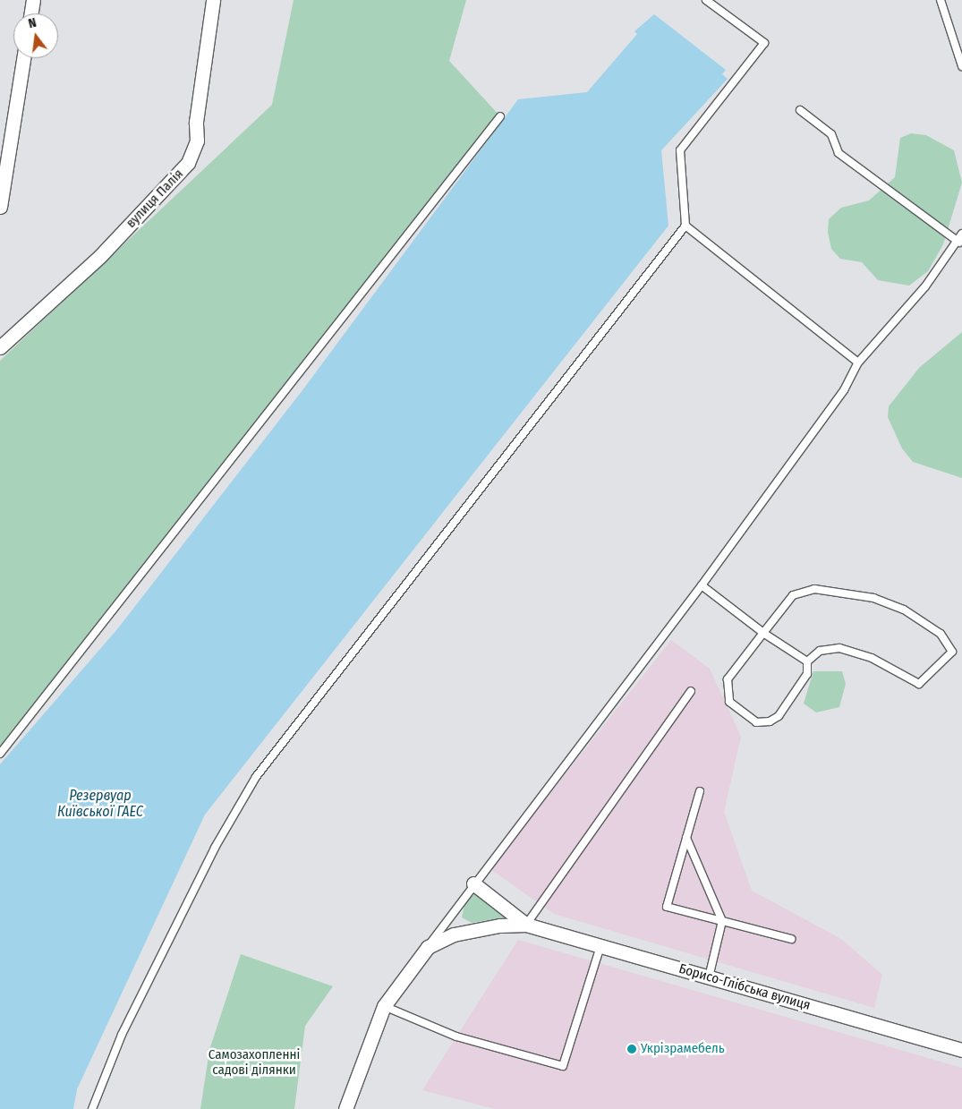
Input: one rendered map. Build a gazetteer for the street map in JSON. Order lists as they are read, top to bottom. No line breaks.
{"streets":{"street":["вулиця Палія","Борисо-Глібська вулиця"]},"water":["Резервуар Київської ГАЕС"],"parks":["Самозахопленні садові ділянки"],"places":["Укрізрамебель"],"north":"top"}
